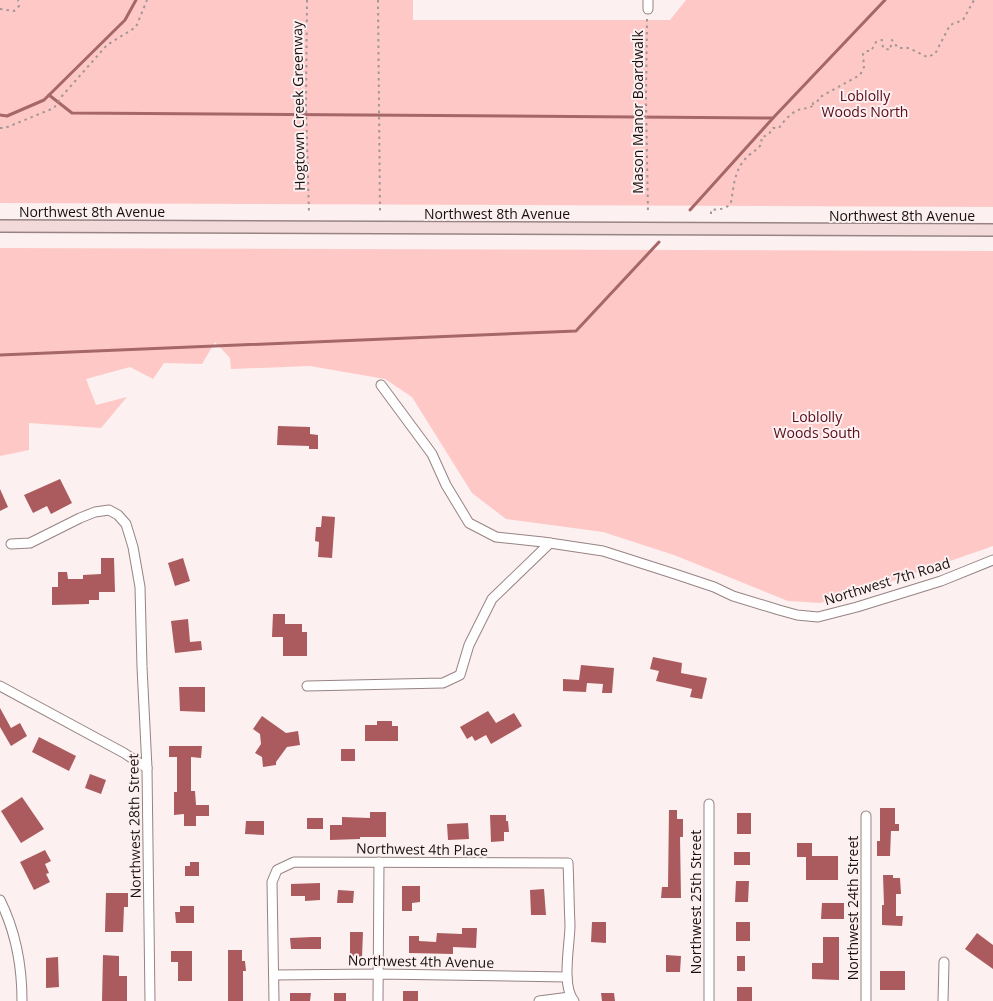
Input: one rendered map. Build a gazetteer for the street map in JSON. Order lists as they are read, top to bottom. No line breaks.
{"streets":{"street":["Northwest 8th Avenue","Northwest 7th Road","Northwest 28th Street","Northwest 4th Place","Northwest 25th Street","Northwest 24th Street","Northwest 4th Avenue"],"path":["Hogtown Creek Greenway","Mason Manor Boardwalk"]},"crossings":[["Northwest 4th Place","Northwest 4th Avenue"]],"parks":["Loblolly Woods North","Loblolly Woods South"]}
